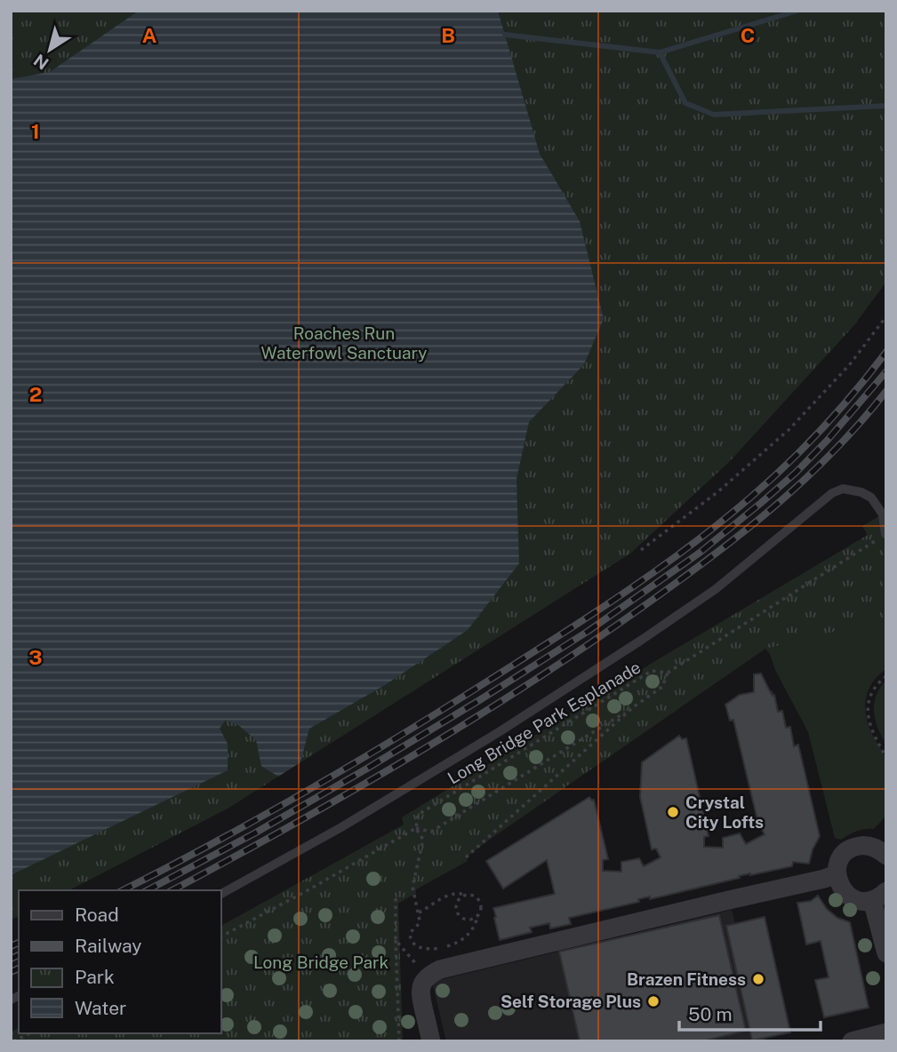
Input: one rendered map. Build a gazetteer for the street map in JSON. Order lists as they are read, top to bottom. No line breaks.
{"streets":{"path":["Long Bridge Park Esplanade"]},"parks":["Roaches Run Waterfowl Sanctuary","Long Bridge Park"],"places":["Crystal City Lofts","Brazen Fitness","Self Storage Plus"],"legend":["Road","Railway","Park","Water"],"scale_bar":"50 m","north":"bottom left","grid":{"columns":["A","B","C"],"rows":["1","2","3"]}}
